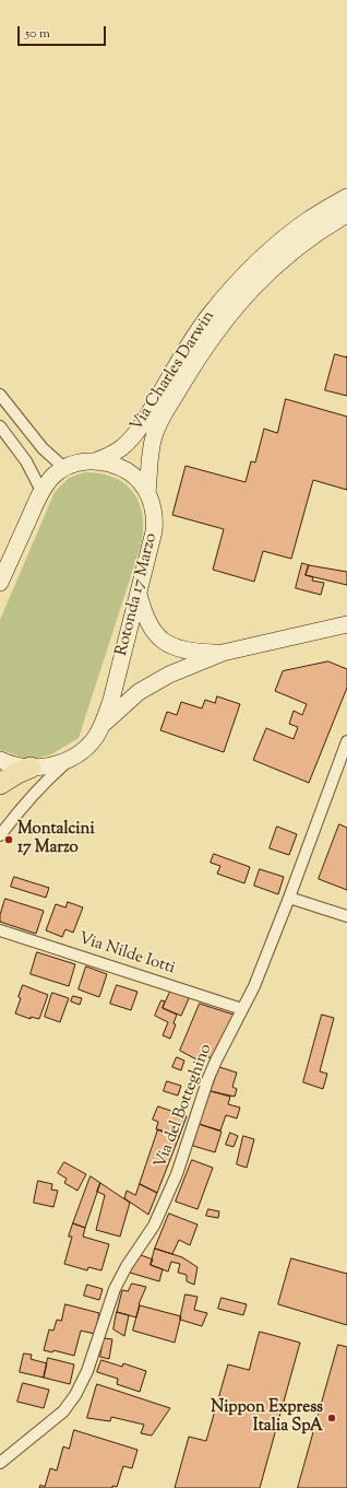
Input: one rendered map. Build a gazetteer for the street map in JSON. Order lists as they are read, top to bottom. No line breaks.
{"streets":{"main road":["Via Charles Darwin","Rotonda 17 Marzo"],"street":["Via Nilde Iotti","Via del Botteghino"]},"crossings":[["Via Charles Darwin","Rotonda 17 Marzo"],["Via Nilde Iotti","Via del Botteghino"]],"places":["Montalcini 17 Marzo","Nippon Express Italia SpA"],"scale_bar":"50 m"}
